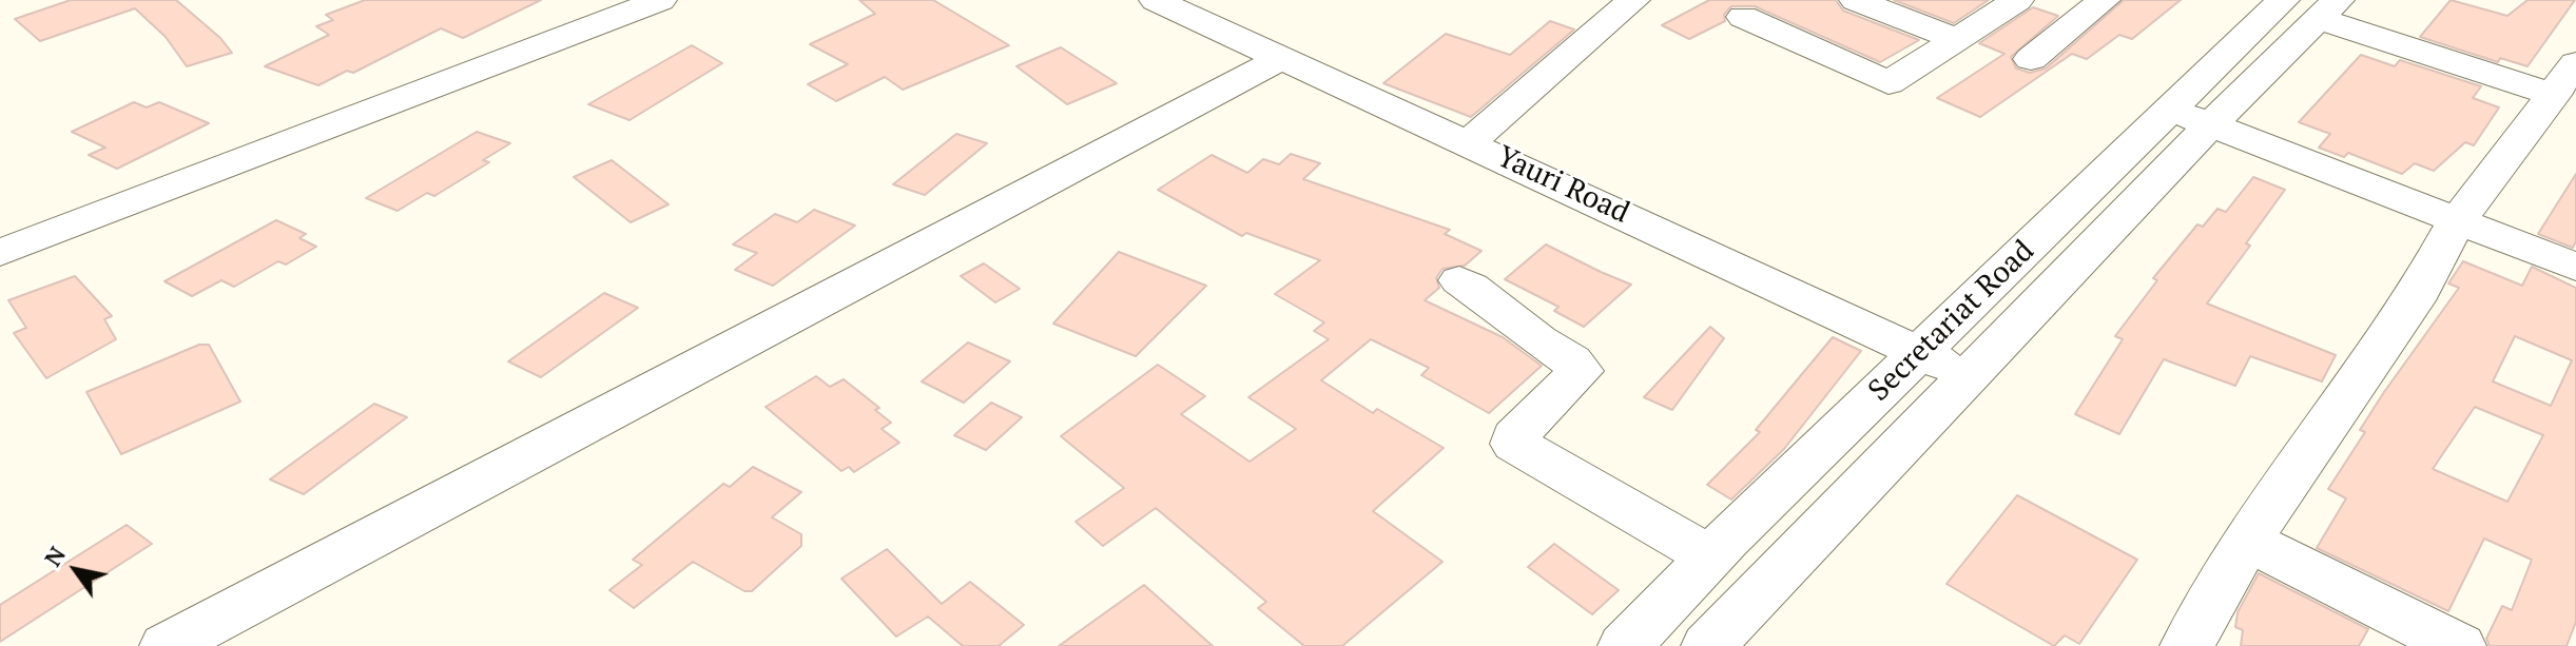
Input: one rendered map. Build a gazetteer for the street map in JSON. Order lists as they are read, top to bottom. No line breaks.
{"streets":{"street":["Yauri Road","Secretariat Road"]},"crossings":[["Yauri Road","Secretariat Road"]],"north":"top left"}
